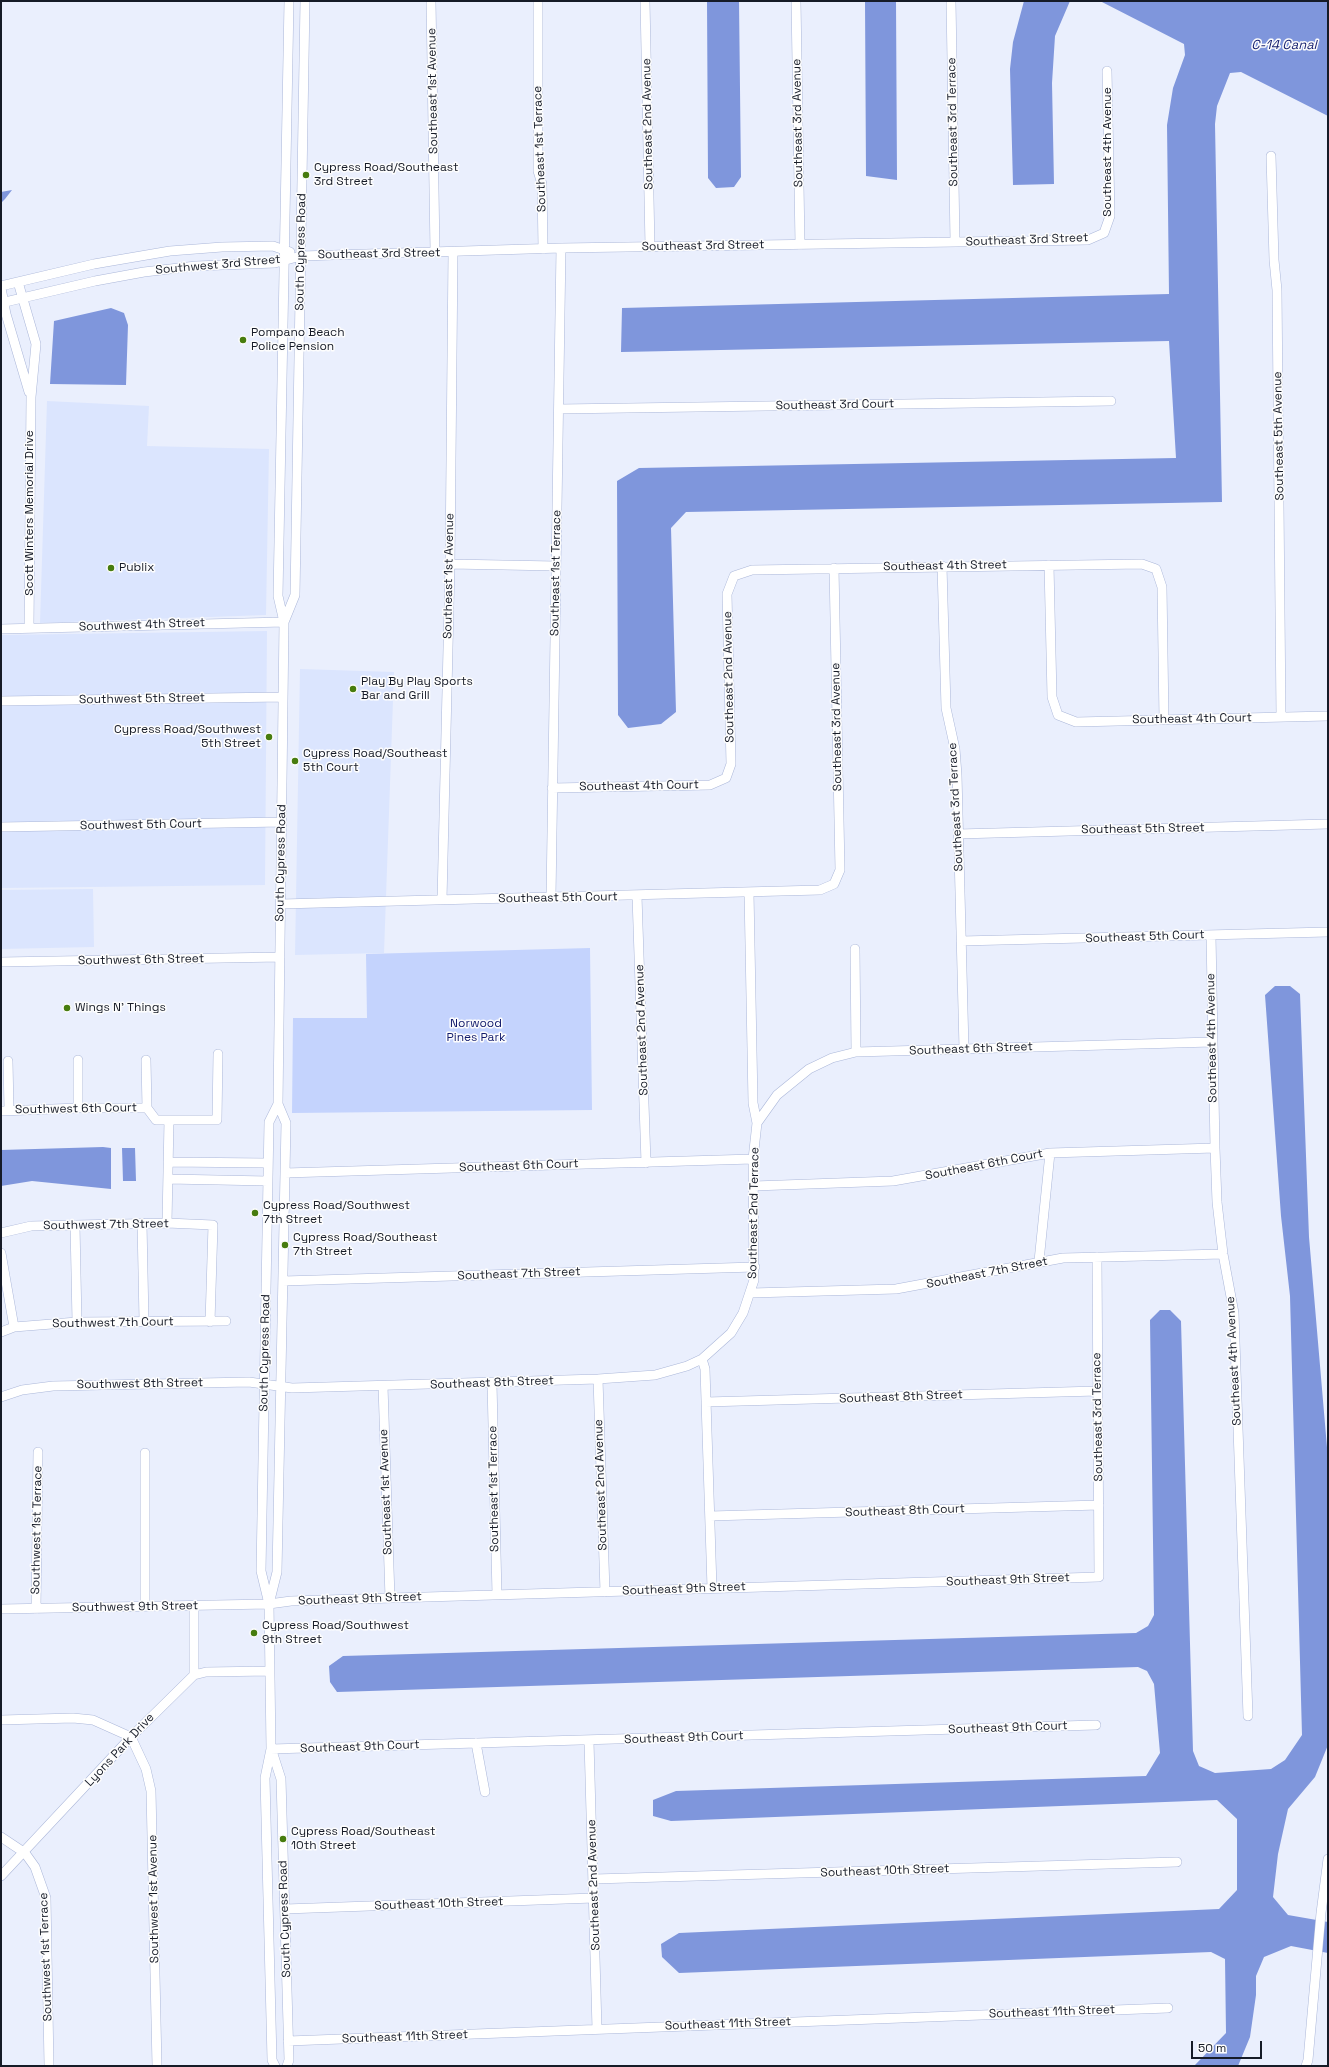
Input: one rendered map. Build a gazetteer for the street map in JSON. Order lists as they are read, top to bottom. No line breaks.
{"streets":{"street":["Southeast 1st Avenue","Southeast 3rd Terrace","Southeast 3rd Avenue","Southeast 2nd Avenue","Southeast 1st Terrace","Southeast 4th Avenue","Southeast 3rd Street","South Cypress Road","Southwest 3rd Street","Southeast 3rd Court","Southeast 5th Avenue","Scott Winters Memorial Drive","Southeast 4th Street","Southwest 4th Street","Southwest 5th Street","Southeast 4th Court","Southwest 5th Court","Southeast 5th Street","Southeast 5th Court","Southwest 6th Street","Southeast 6th Street","Southwest 6th Court","Southeast 6th Court","Southeast 2nd Terrace","Southwest 7th Street","Southeast 7th Street","Southwest 7th Court","Southeast 8th Street","Southwest 8th Street","Southeast 8th Court","Southwest 1st Terrace","Southeast 9th Street","Southwest 9th Street","Southeast 9th Court","Lyons Park Drive","Southeast 10th Street","Southwest 1st Avenue","Southeast 11th Street"]},"crossings":[["Southeast 1st Avenue","Southeast 3rd Street"],["Southeast 1st Avenue","Southeast 5th Court"],["Southeast 1st Avenue","Southeast 8th Street"],["Southeast 1st Avenue","Southeast 9th Street"],["Southeast 3rd Terrace","Southeast 3rd Street"],["Southeast 3rd Terrace","Southeast 4th Street"],["Southeast 3rd Terrace","Southeast 5th Street"],["Southeast 3rd Terrace","Southeast 5th Court"],["Southeast 3rd Terrace","Southeast 6th Street"],["Southeast 3rd Terrace","Southeast 7th Street"],["Southeast 3rd Terrace","Southeast 8th Street"],["Southeast 3rd Terrace","Southeast 8th Court"],["Southeast 3rd Terrace","Southeast 9th Street"],["Southeast 3rd Avenue","Southeast 3rd Street"],["Southeast 3rd Avenue","Southeast 4th Street"],["Southeast 3rd Avenue","Southeast 5th Court"],["Southeast 2nd Avenue","Southeast 3rd Street"],["Southeast 2nd Avenue","Southeast 4th Street"],["Southeast 2nd Avenue","Southeast 4th Court"],["Southeast 2nd Avenue","Southeast 5th Court"],["Southeast 2nd Avenue","Southeast 6th Court"],["Southeast 2nd Avenue","Southeast 8th Street"],["Southeast 2nd Avenue","Southeast 9th Street"],["Southeast 2nd Avenue","Southeast 9th Court"],["Southeast 2nd Avenue","Southeast 10th Street"],["Southeast 2nd Avenue","Southeast 11th Street"],["Southeast 1st Terrace","Southeast 3rd Street"],["Southeast 1st Terrace","Southeast 3rd Court"],["Southeast 1st Terrace","Southeast 4th Court"],["Southeast 1st Terrace","Southeast 5th Court"],["Southeast 1st Terrace","Southeast 8th Street"],["Southeast 1st Terrace","Southeast 9th Street"],["Southeast 4th Avenue","Southeast 3rd Street"],["Southeast 4th Avenue","Southeast 5th Court"],["Southeast 4th Avenue","Southeast 6th Street"],["Southeast 4th Avenue","Southeast 6th Court"],["Southeast 4th Avenue","Southeast 7th Street"],["Southeast 3rd Street","South Cypress Road"],["Southeast 3rd Street","Southwest 3rd Street"],["South Cypress Road","Southwest 3rd Street"],["South Cypress Road","Southwest 4th Street"],["South Cypress Road","Southwest 5th Street"],["South Cypress Road","Southwest 5th Court"],["South Cypress Road","Southeast 5th Court"],["South Cypress Road","Southwest 6th Street"],["South Cypress Road","Southeast 6th Court"],["South Cypress Road","Southeast 7th Street"],["South Cypress Road","Southeast 8th Street"],["South Cypress Road","Southwest 8th Street"],["South Cypress Road","Southeast 9th Street"],["South Cypress Road","Southwest 9th Street"],["South Cypress Road","Southeast 9th Court"],["South Cypress Road","Southeast 10th Street"],["South Cypress Road","Southeast 11th Street"],["Southwest 3rd Street","Scott Winters Memorial Drive"],["Southeast 5th Avenue","Southeast 4th Court"],["Scott Winters Memorial Drive","Southwest 4th Street"],["Southeast 4th Street","Southeast 4th Court"],["Southeast 5th Court","Southeast 2nd Terrace"],["Southeast 6th Street","Southeast 2nd Terrace"],["Southeast 6th Court","Southeast 2nd Terrace"],["Southeast 2nd Terrace","Southeast 7th Street"],["Southeast 2nd Terrace","Southeast 8th Street"],["Southwest 7th Street","Southwest 7th Court"],["Southeast 8th Street","Southwest 8th Street"],["Southwest 1st Terrace","Southwest 9th Street"],["Southwest 1st Terrace","Lyons Park Drive"],["Southeast 9th Street","Southwest 9th Street"],["Lyons Park Drive","Southwest 1st Avenue"]],"water":["C-14 Canal"],"parks":["Norwood Pines Park"],"places":["Cypress Road/Southeast 3rd Street","Pompano Beach Police Pension","Publix","Play By Play Sports Bar and Grill","Cypress Road/Southwest 5th Street","Cypress Road/Southeast 5th Court","Wings N' Things","Cypress Road/Southwest 7th Street","Cypress Road/Southeast 7th Street","Cypress Road/Southwest 9th Street","Cypress Road/Southeast 10th Street"],"scale_bar":"50 m"}
